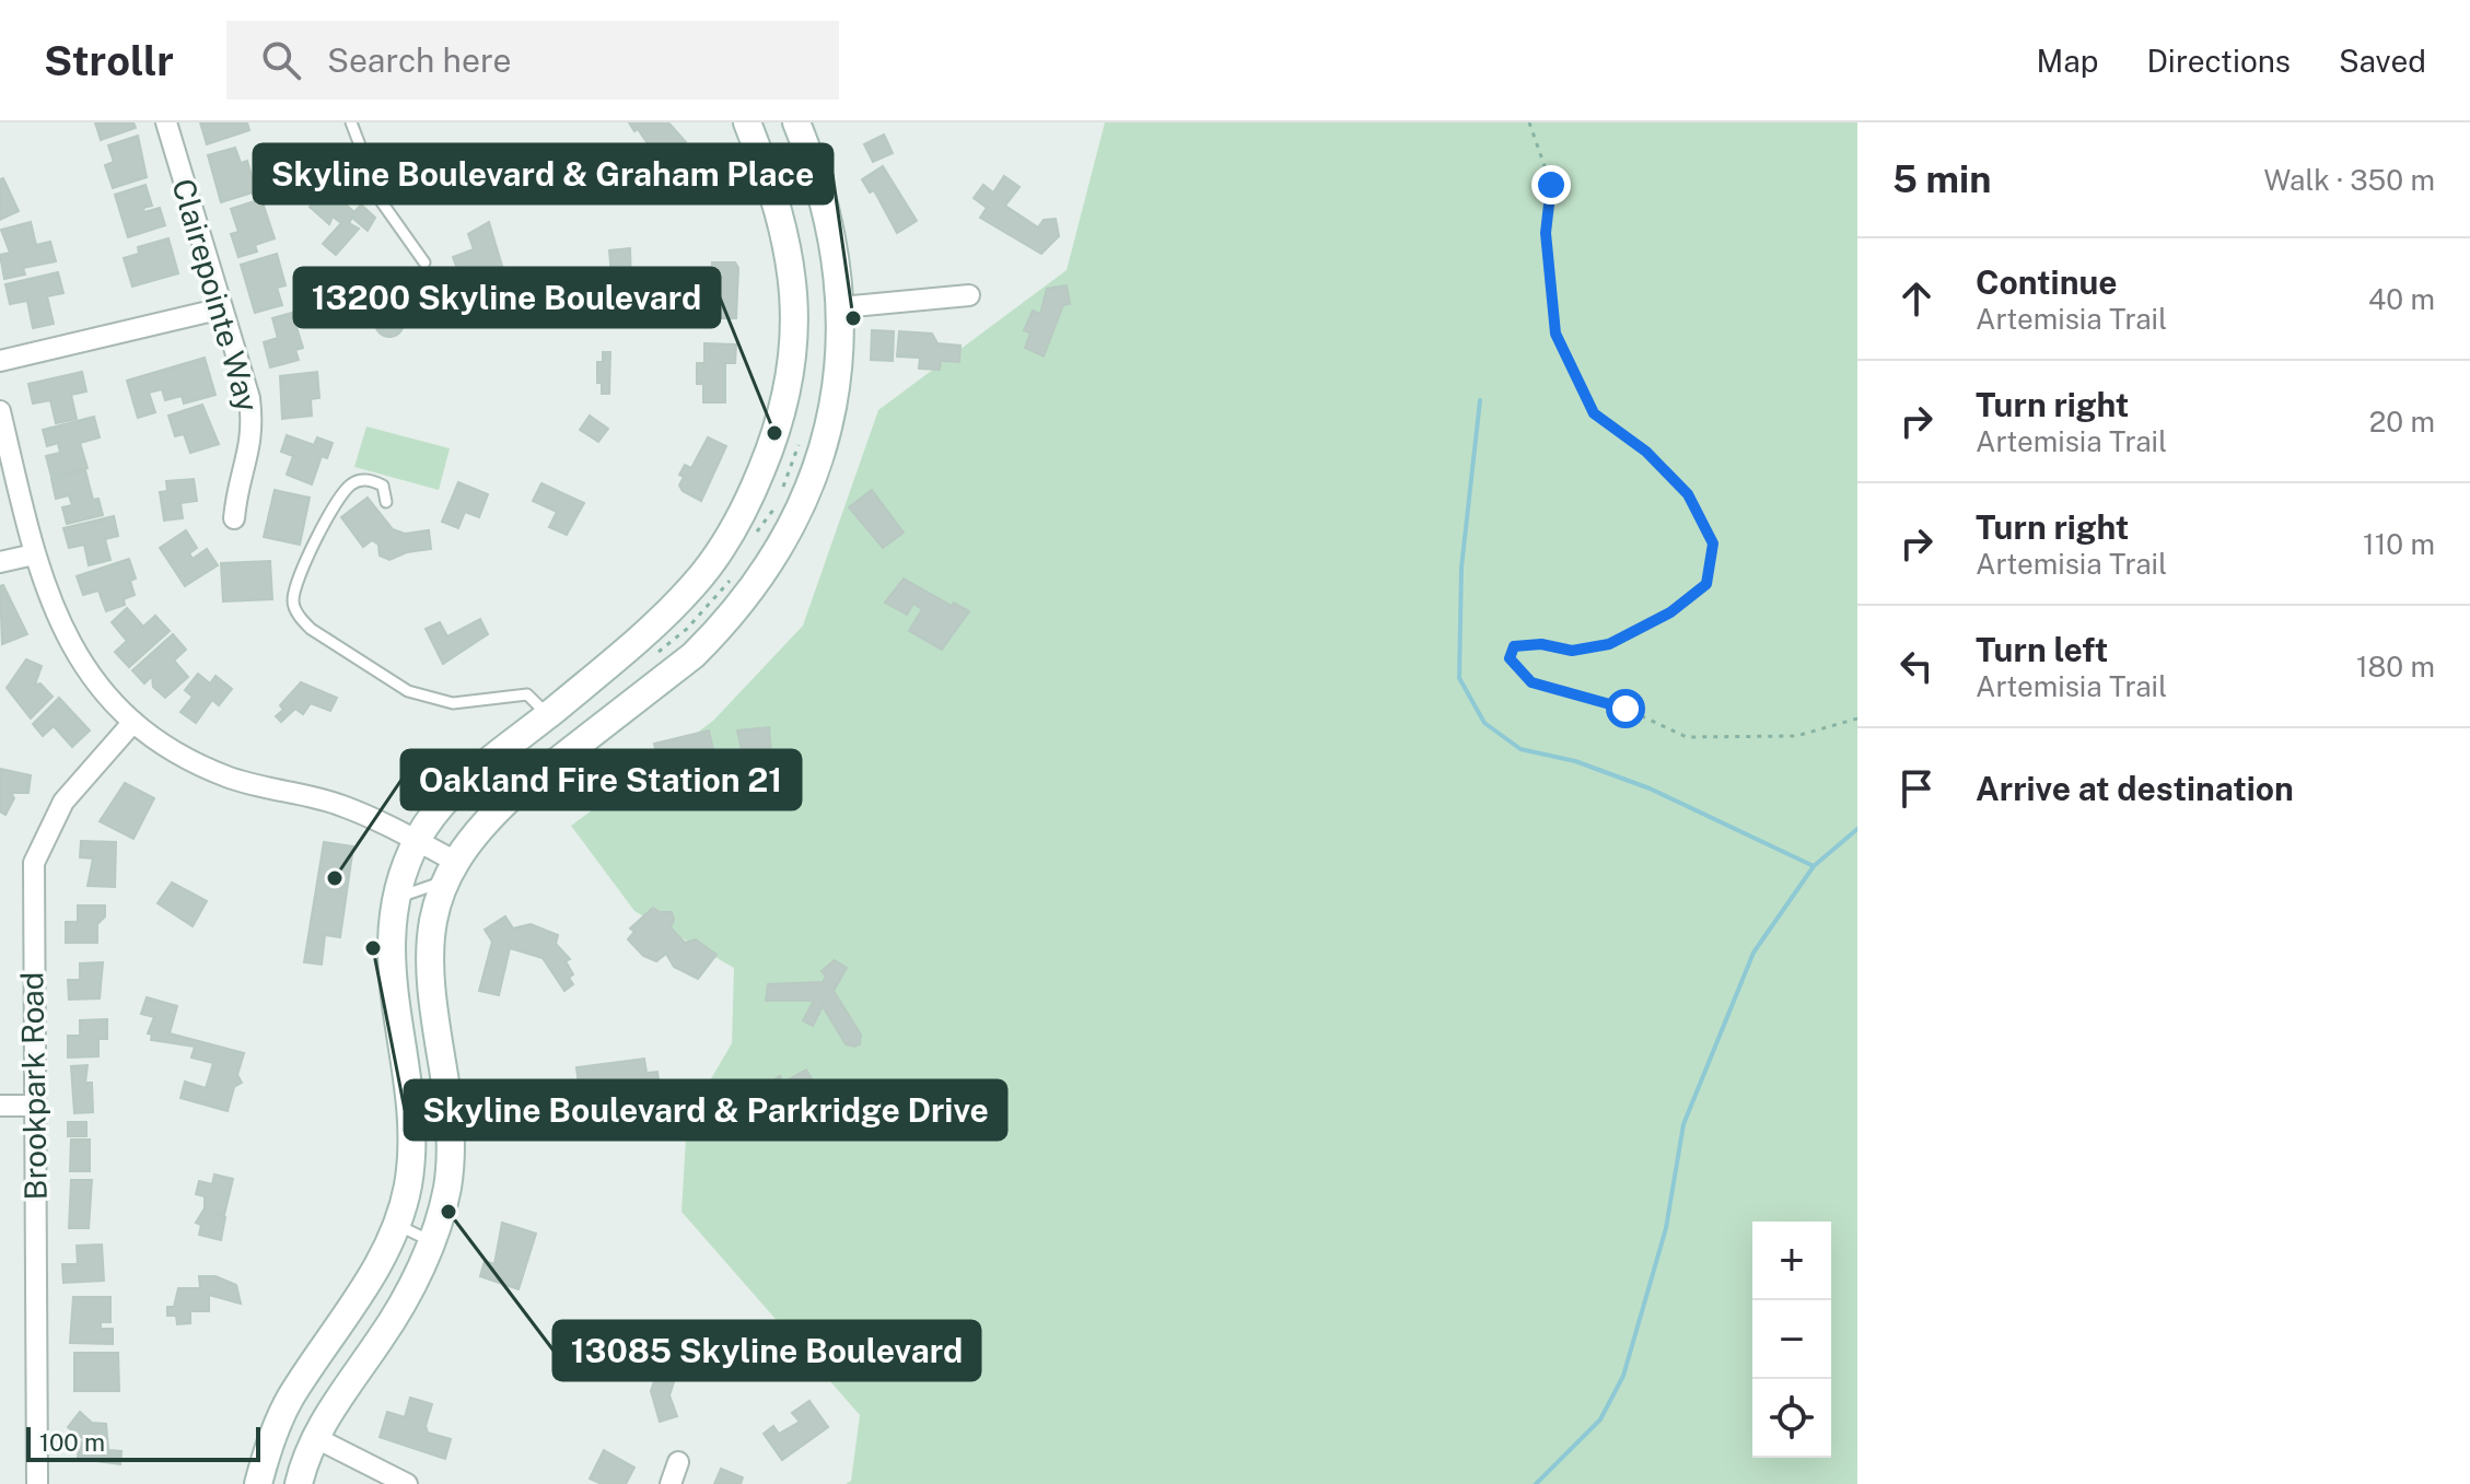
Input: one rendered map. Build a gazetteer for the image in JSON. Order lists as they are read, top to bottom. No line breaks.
{"streets":{"street":["Clairepointe Way","Brookpark Road"]},"places":["Skyline Boulevard & Graham Place","13200 Skyline Boulevard","Oakland Fire Station 21","Skyline Boulevard & Parkridge Drive","13085 Skyline Boulevard"],"scale_bar":"100 m","page":{"header":"Strollr","search":"Search here","nav":["Map","Directions","Saved"],"heading":["5 min","Walk · 350 m"],"list":[["Continue","Artemisia Trail","40 m"],["Turn right","Artemisia Trail","20 m"],["Turn right","Artemisia Trail","110 m"],["Turn left","Artemisia Trail","180 m"],"Arrive at destination"],"map_buttons":["+","−"],"scale":"100 m"}}
